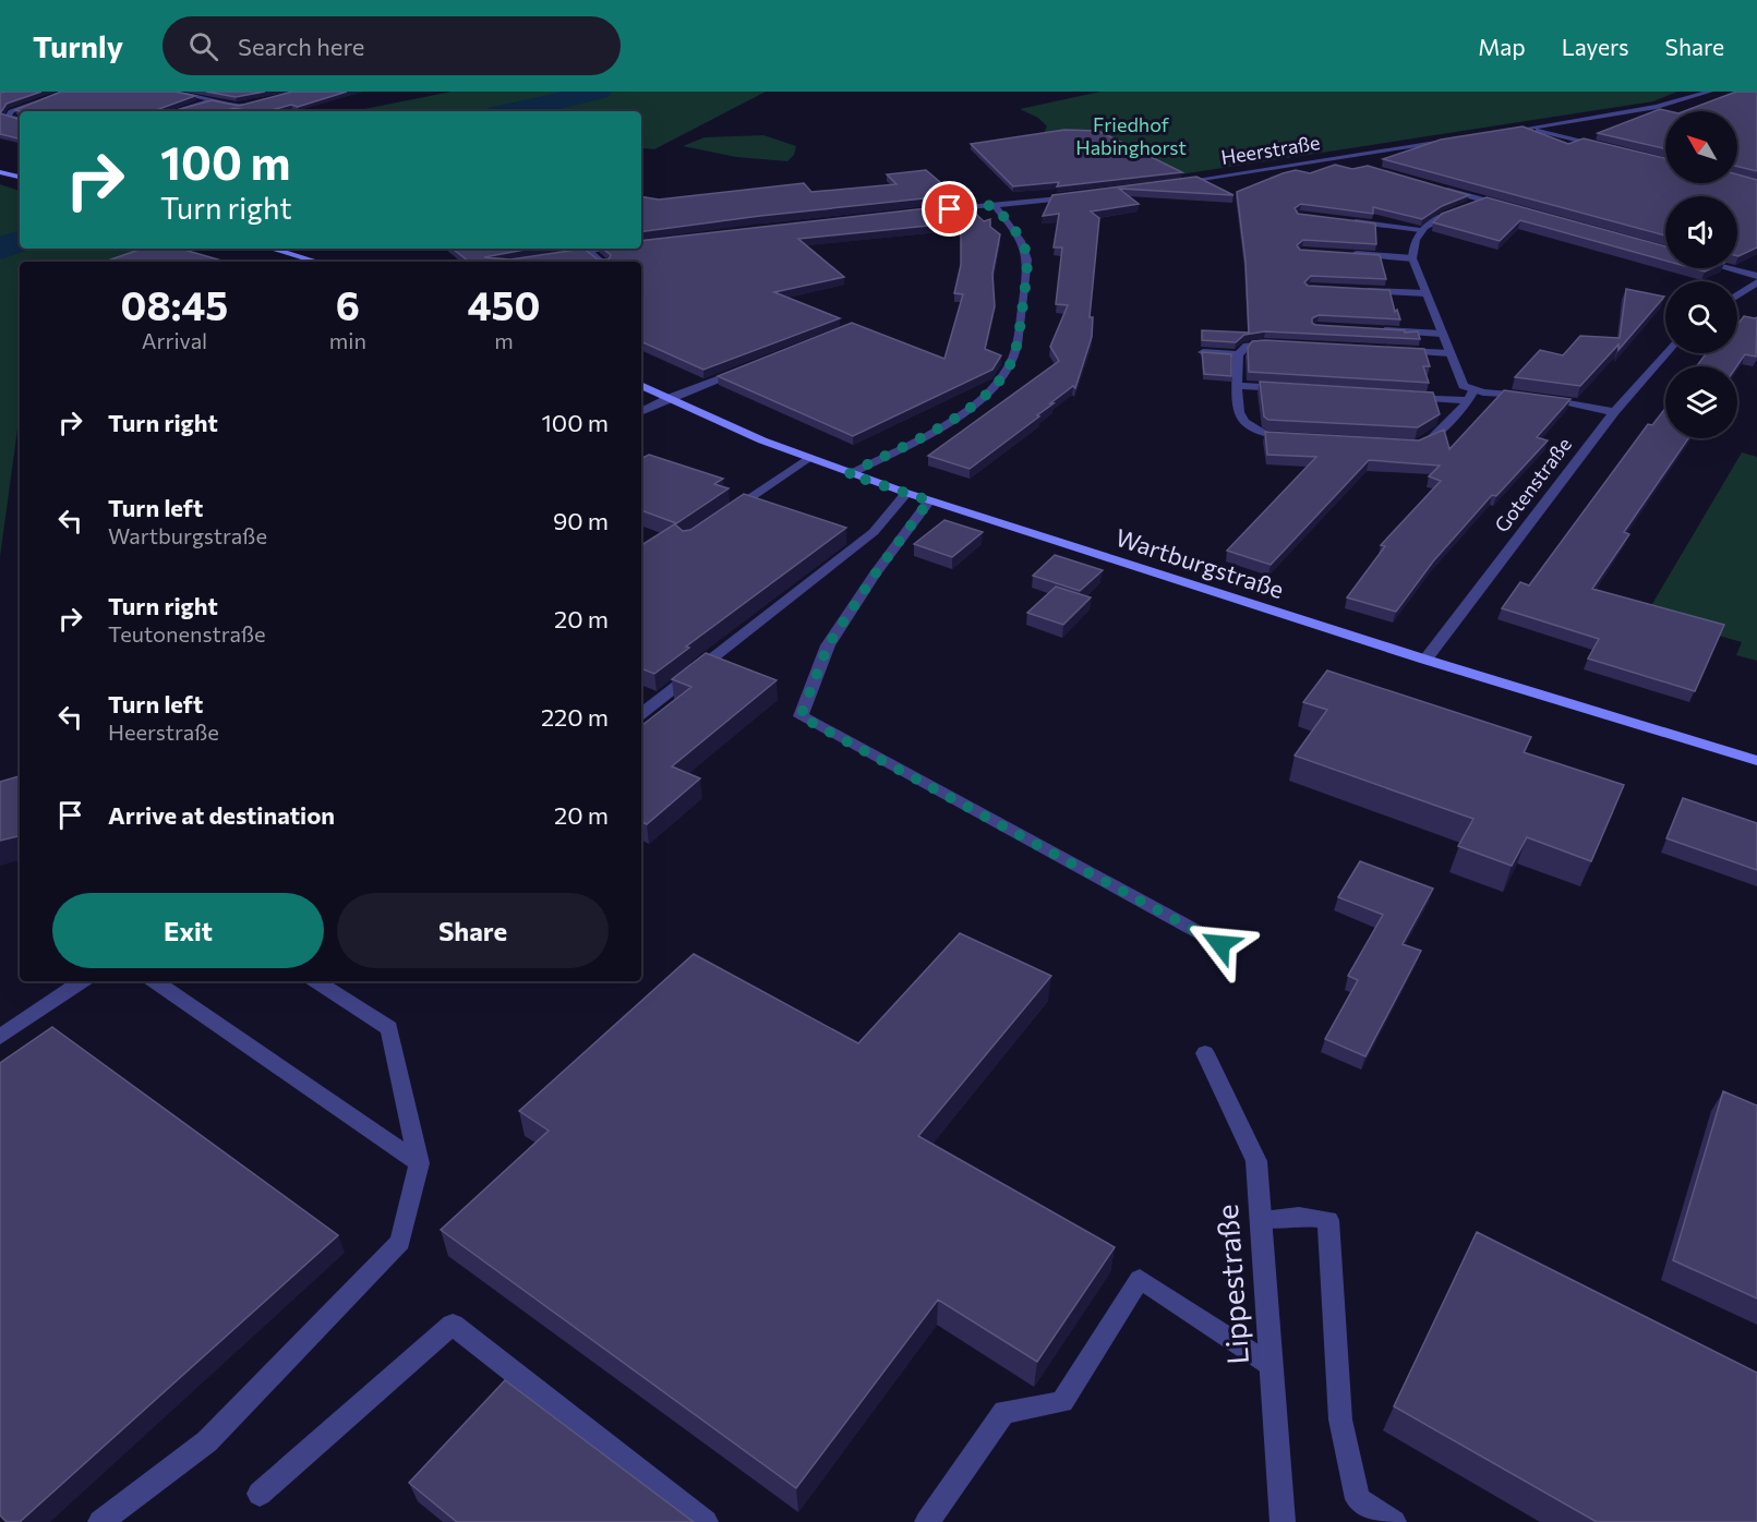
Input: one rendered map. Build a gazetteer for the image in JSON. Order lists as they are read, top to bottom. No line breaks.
{"streets":{"main road":["Wartburgstraße"],"street":["Heerstraße","Gotenstraße","Lippestraße"]},"crossings":[["Gotenstraße","Wartburgstraße"]],"parks":["Friedhof Habinghorst"],"north":"top left","page":{"header":"Turnly","search":"Search here","nav":["Map","Layers","Share"],"turn":["100 m","Turn right"],"eta":["08:45","Arrival","6","min","450","m"],"list":[{"name":"Turn right","value":"100 m"},{"name":"Turn left","note":"Wartburgstraße","value":"90 m"},{"name":"Turn right","note":"Teutonenstraße","value":"20 m"},{"name":"Turn left","note":"Heerstraße","value":"220 m"},{"name":"Arrive at destination","value":"20 m"}],"buttons":["Exit","Share"]}}
